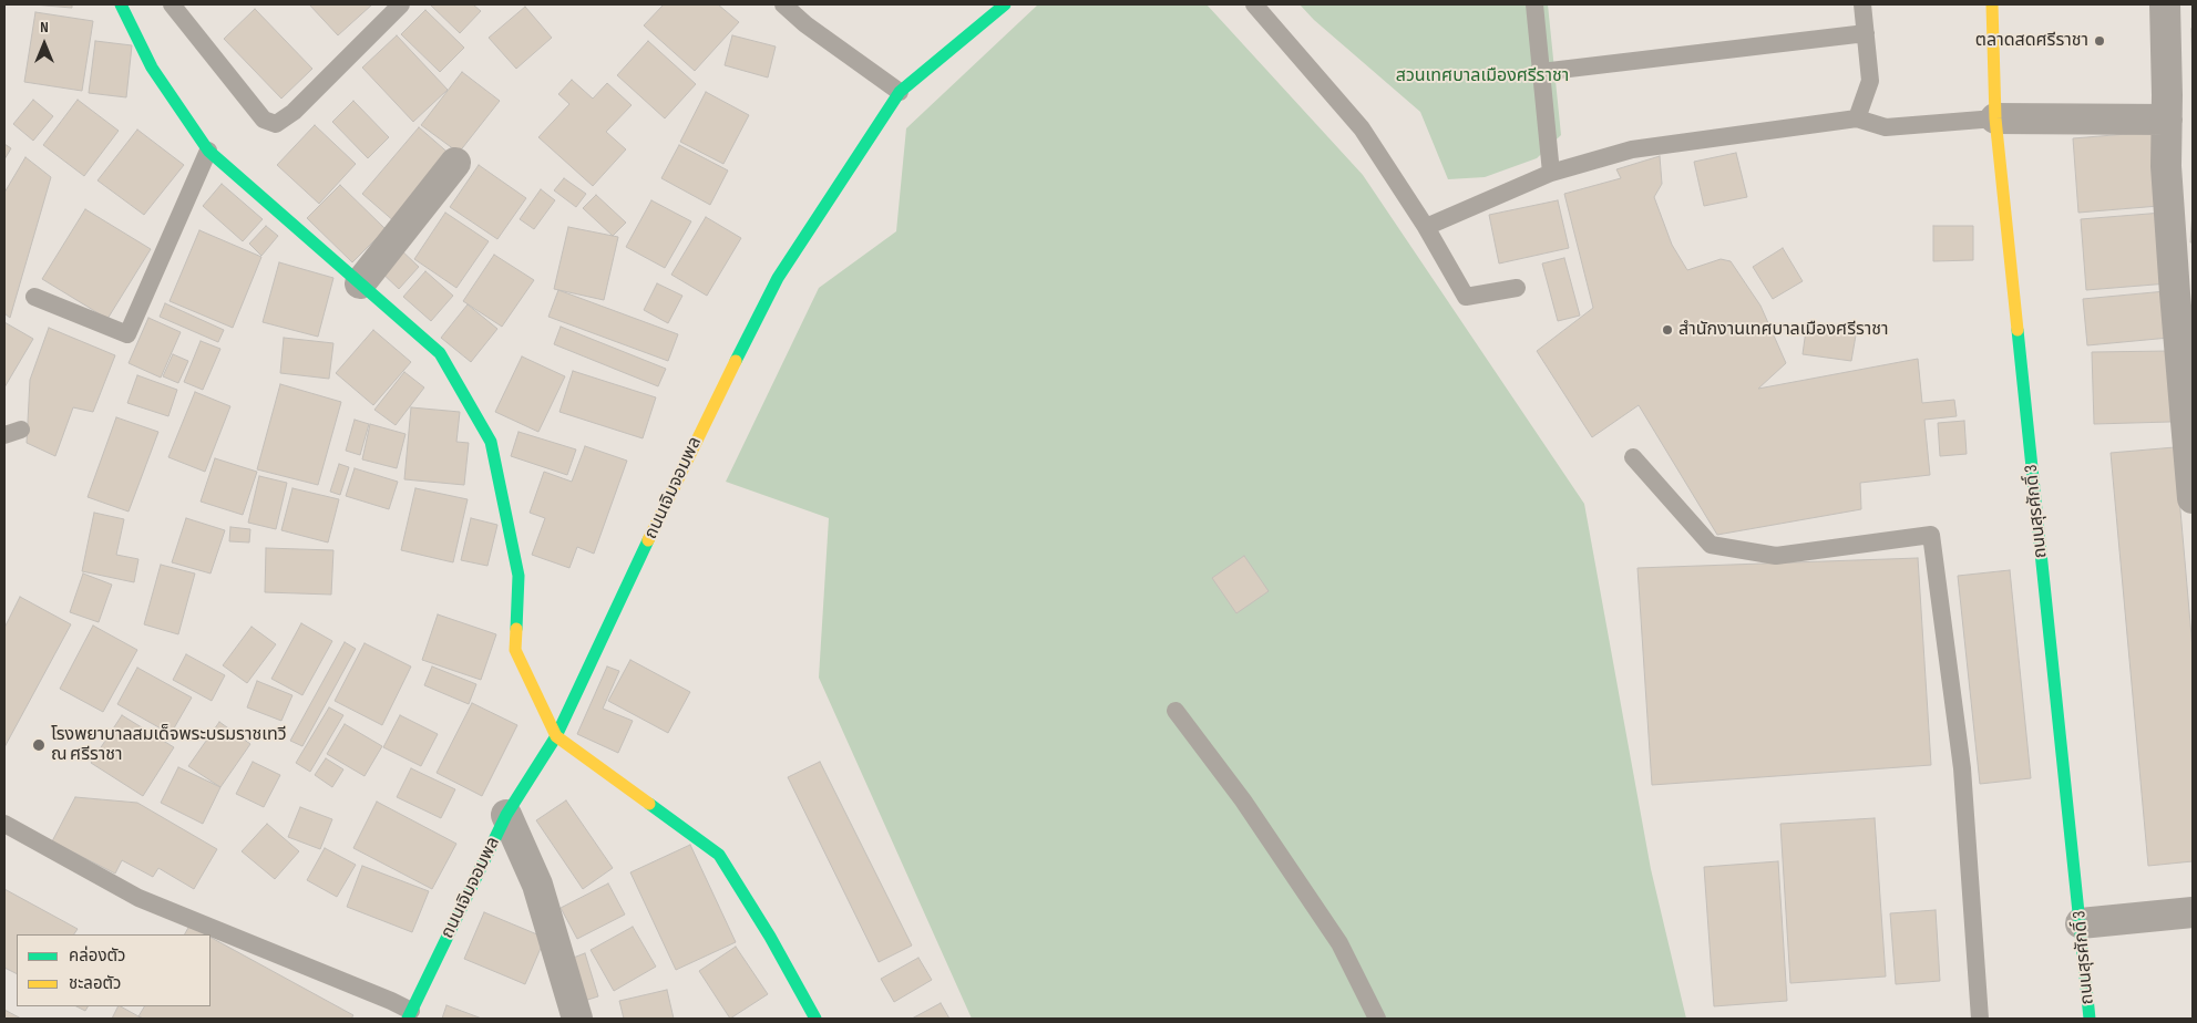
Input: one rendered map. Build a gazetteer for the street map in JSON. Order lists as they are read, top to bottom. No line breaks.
{"streets":{"main road":["ถนนเจิมจอมพล","ถนนสุรศักดิ์ 3"]},"parks":["สวนเทศบาลเมืองศรีราชา"],"places":["ตลาดสดศรีราชา","สำนักงานเทศบาลเมืองศรีราชา","โรงพยาบาลสมเด็จพระบรมราชเทวี ณ ศรีราชา"],"legend":["คล่องตัว","ชะลอตัว"],"north":"top"}
